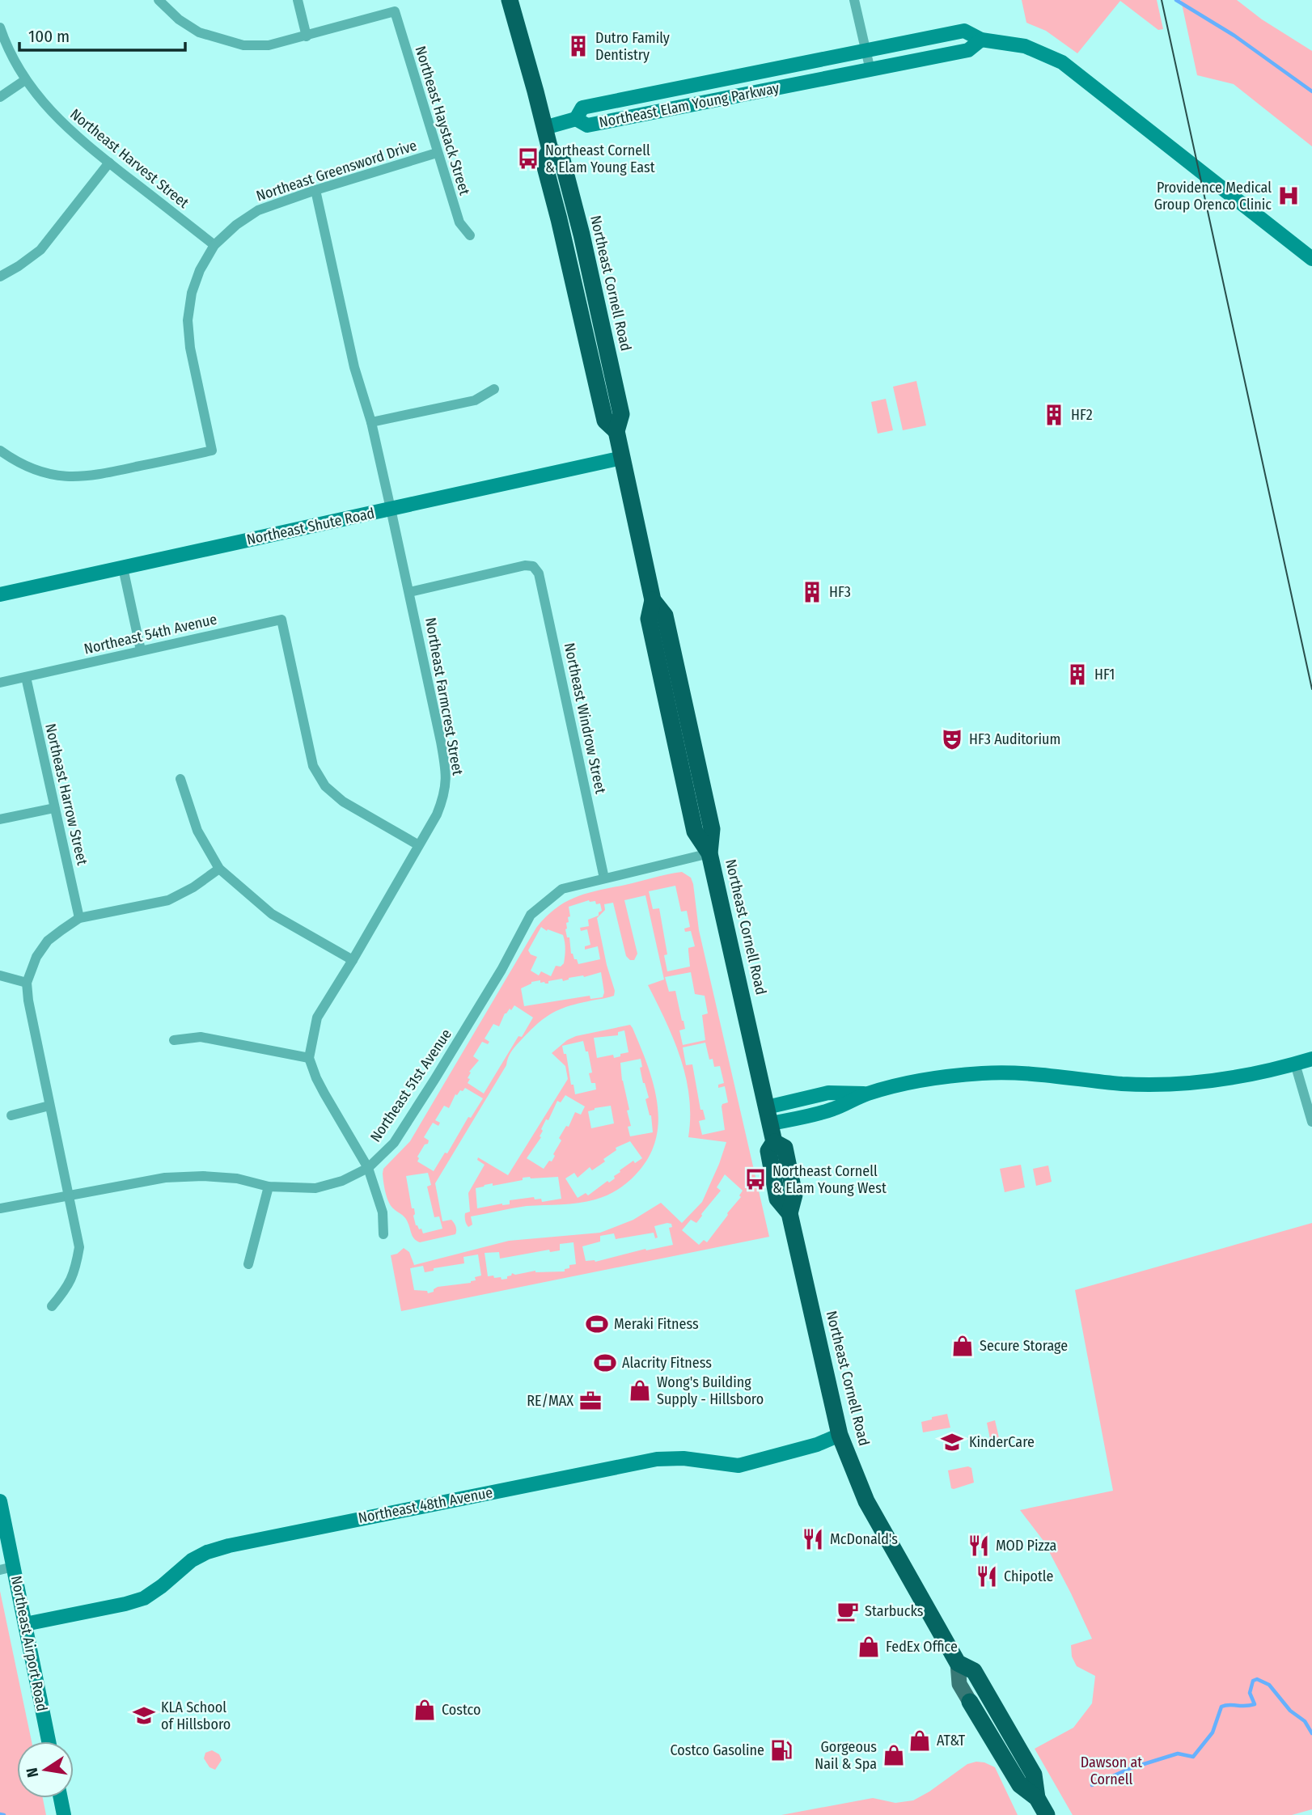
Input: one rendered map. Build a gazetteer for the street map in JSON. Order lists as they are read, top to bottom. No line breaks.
{"streets":{"highway":["Northeast Cornell Road"],"street":["Northeast Elam Young Parkway","Northeast Haystack Street","Northeast Harvest Street","Northeast Greensword Drive","Northeast Shute Road","Northeast 54th Avenue","Northeast Farmcrest Street","Northeast Windrow Street","Northeast Harrow Street","Northeast 51st Avenue","Northeast 48th Avenue","Northeast Airport Road"]},"crossings":[["Northeast Haystack Street","Northeast Greensword Drive"],["Northeast Harvest Street","Northeast Greensword Drive"],["Northeast Greensword Drive","Northeast Farmcrest Street"],["Northeast Cornell Road","Northeast Shute Road"],["Northeast Cornell Road","Northeast 51st Avenue"],["Northeast Cornell Road","Northeast 48th Avenue"],["Northeast Shute Road","Northeast Farmcrest Street"],["Northeast 54th Avenue","Northeast Farmcrest Street"],["Northeast 54th Avenue","Northeast Harrow Street"],["Northeast Farmcrest Street","Northeast Windrow Street"],["Northeast Windrow Street","Northeast 51st Avenue"],["Northeast 48th Avenue","Northeast Airport Road"]],"parks":["Dawson at Cornell"],"places":{"building":["Dutro Family Dentistry","HF2","HF3","HF1"],"bus stop":["Northeast Cornell & Elam Young East","Northeast Cornell & Elam Young West"],"hospital":["Providence Medical Group Orenco Clinic"],"theatre":["HF3 Auditorium"],"sports":["Meraki Fitness","Alacrity Fitness"],"shop":["Secure Storage","Wong's Building Supply - Hillsboro","FedEx Office","Costco","AT&T","Gorgeous Nail & Spa"],"office":["RE/MAX"],"school or university":["KinderCare","KLA School of Hillsboro"],"restaurant":["McDonald's","MOD Pizza","Chipotle"],"cafe":["Starbucks"],"fuel station":["Costco Gasoline"]},"scale_bar":"100 m","north":"left"}
